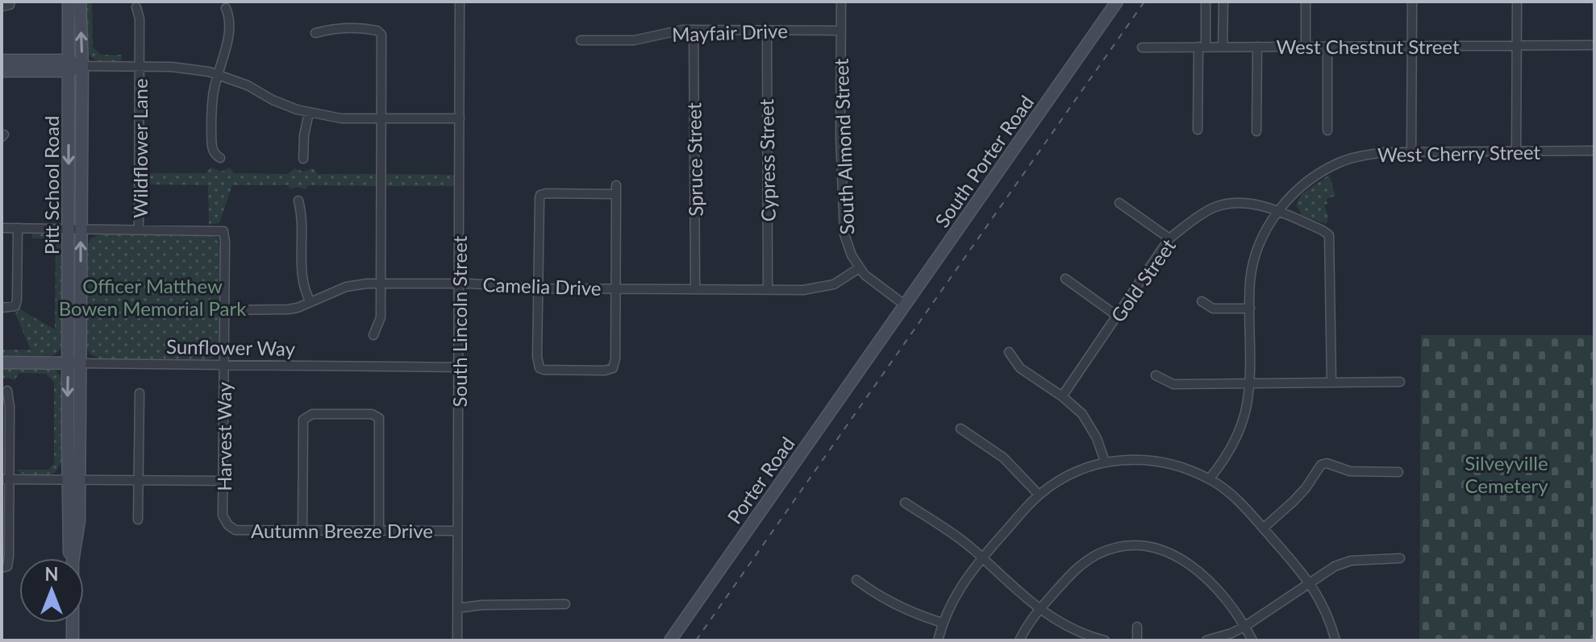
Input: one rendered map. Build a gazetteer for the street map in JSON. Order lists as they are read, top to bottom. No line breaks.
{"streets":{"street":["Mayfair Drive","West Chestnut Street","South Almond Street","Wildflower Lane","West Cherry Street","Spruce Street","Cypress Street","South Porter Road","Pitt School Road","Gold Street","Camelia Drive","South Lincoln Street","Sunflower Way","Harvest Way","Porter Road","Autumn Breeze Drive"]},"crossings":[["Mayfair Drive","South Almond Street"],["Mayfair Drive","Spruce Street"],["Mayfair Drive","Cypress Street"],["South Almond Street","South Porter Road"],["South Almond Street","Camelia Drive"],["Wildflower Lane","Harvest Way"],["West Cherry Street","Gold Street"],["Spruce Street","Camelia Drive"],["Cypress Street","Camelia Drive"],["South Porter Road","Porter Road"],["Pitt School Road","Sunflower Way"],["Camelia Drive","South Lincoln Street"],["Camelia Drive","Harvest Way"],["South Lincoln Street","Sunflower Way"],["South Lincoln Street","Autumn Breeze Drive"],["Sunflower Way","Harvest Way"],["Harvest Way","Autumn Breeze Drive"]],"parks":["Officer Matthew Bowen Memorial Park","Silveyville Cemetery"],"north":"top"}
